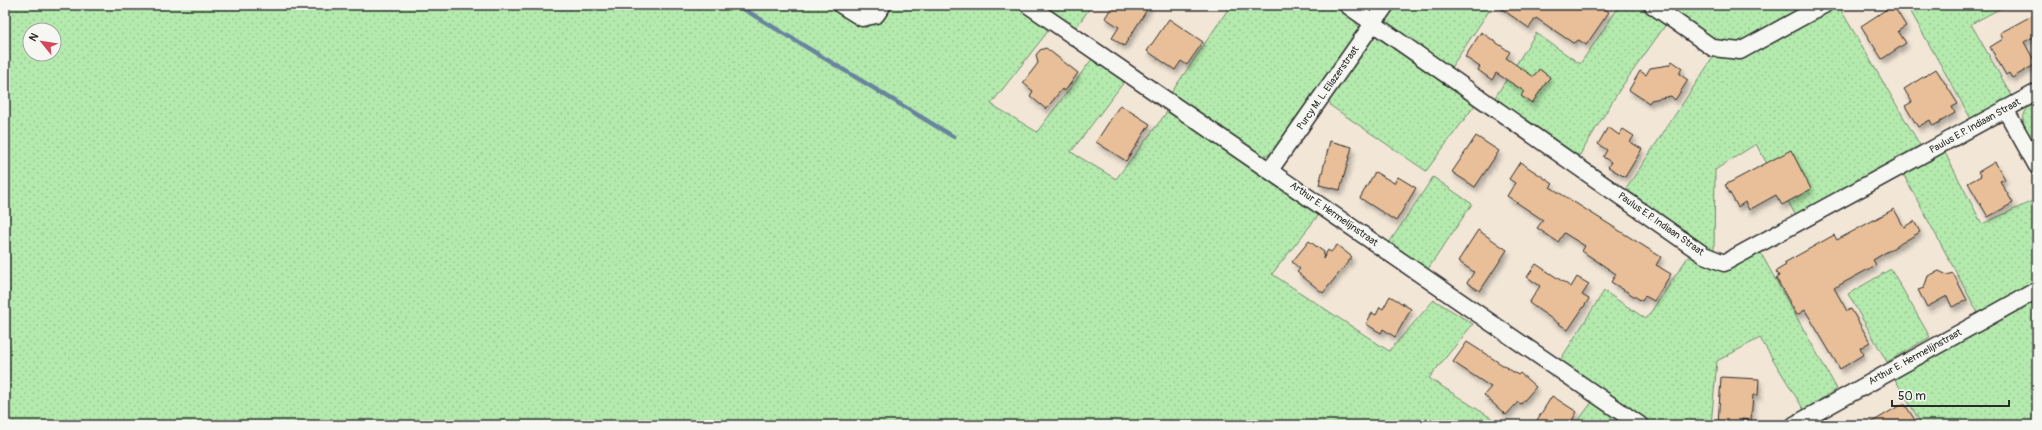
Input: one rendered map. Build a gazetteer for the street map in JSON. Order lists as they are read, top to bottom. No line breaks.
{"streets":{"street":["Purcy M. L. Eliazerstraat","Paulus E.P. Indiaan Straat","Arthur E. Hermelijnstraat"]},"crossings":[["Purcy M. L. Eliazerstraat","Paulus E.P. Indiaan Straat"],["Purcy M. L. Eliazerstraat","Arthur E. Hermelijnstraat"]],"scale_bar":"50 m","north":"top left"}
